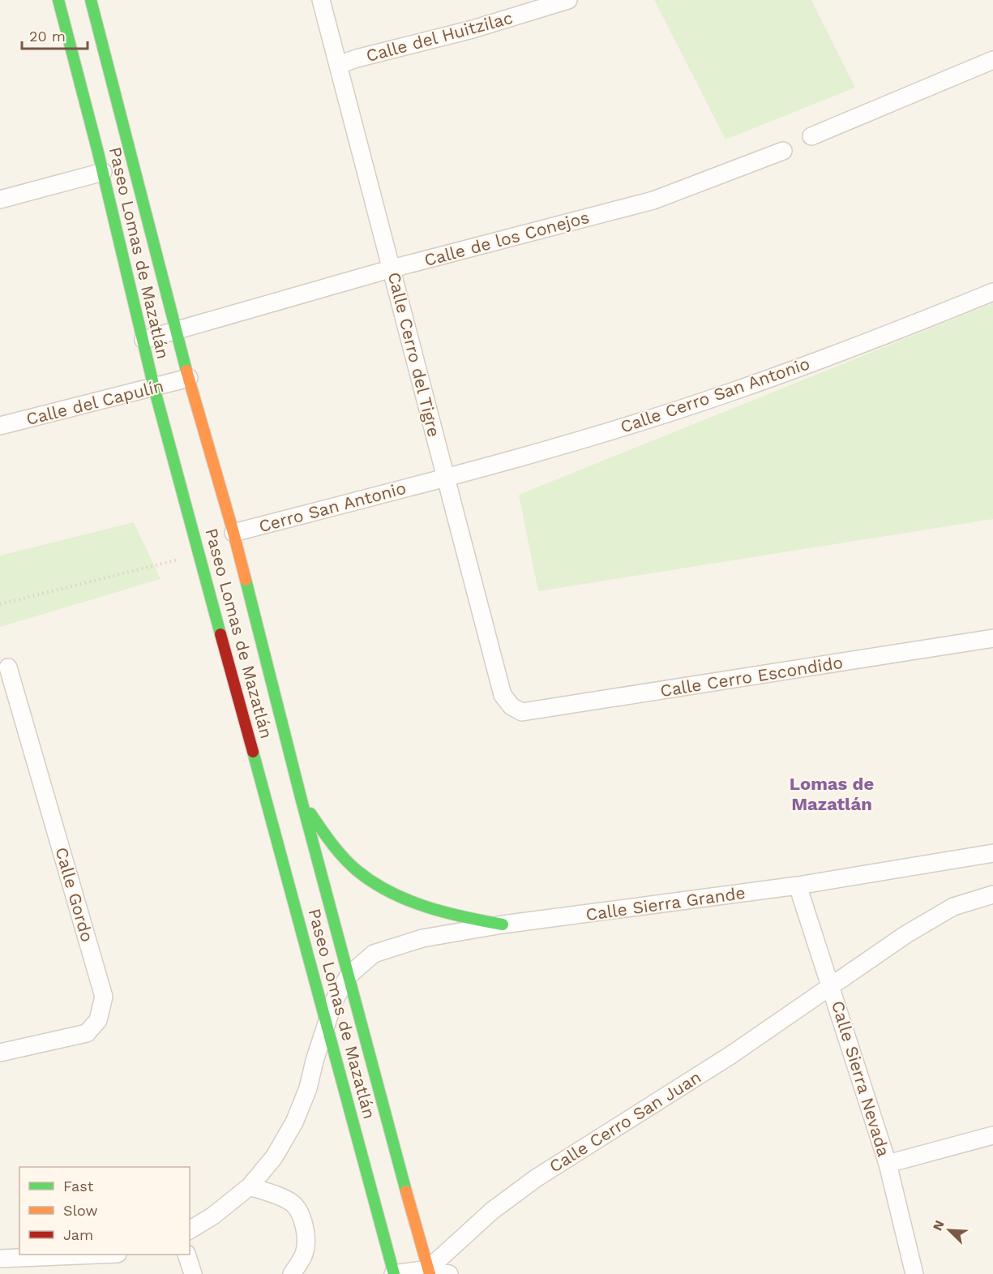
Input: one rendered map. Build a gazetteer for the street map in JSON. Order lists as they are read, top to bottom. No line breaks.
{"streets":{"street":["Calle del Huitzilac","Calle de los Conejos","Paseo Lomas de Mazatlán","Calle Cerro del Tigre","Calle Cerro San Antonio","Calle del Capulín","Cerro San Antonio","Calle Cerro Escondido","Calle Gordo","Calle Sierra Grande","Calle Sierra Nevada","Calle Cerro San Juan"]},"crossings":[["Calle del Huitzilac","Calle Cerro del Tigre"],["Calle de los Conejos","Paseo Lomas de Mazatlán"],["Calle de los Conejos","Calle Cerro del Tigre"],["Paseo Lomas de Mazatlán","Calle del Capulín"],["Paseo Lomas de Mazatlán","Cerro San Antonio"],["Paseo Lomas de Mazatlán","Calle Sierra Grande"],["Paseo Lomas de Mazatlán","Calle Cerro San Juan"],["Calle Cerro del Tigre","Calle Cerro San Antonio"],["Calle Cerro del Tigre","Cerro San Antonio"],["Calle Cerro del Tigre","Calle Cerro Escondido"],["Calle Cerro San Antonio","Cerro San Antonio"],["Calle Sierra Grande","Calle Sierra Nevada"],["Calle Sierra Nevada","Calle Cerro San Juan"]],"districts":["Lomas de Mazatlán"],"legend":["Fast","Slow","Jam"],"scale_bar":"20 m","north":"top left"}
